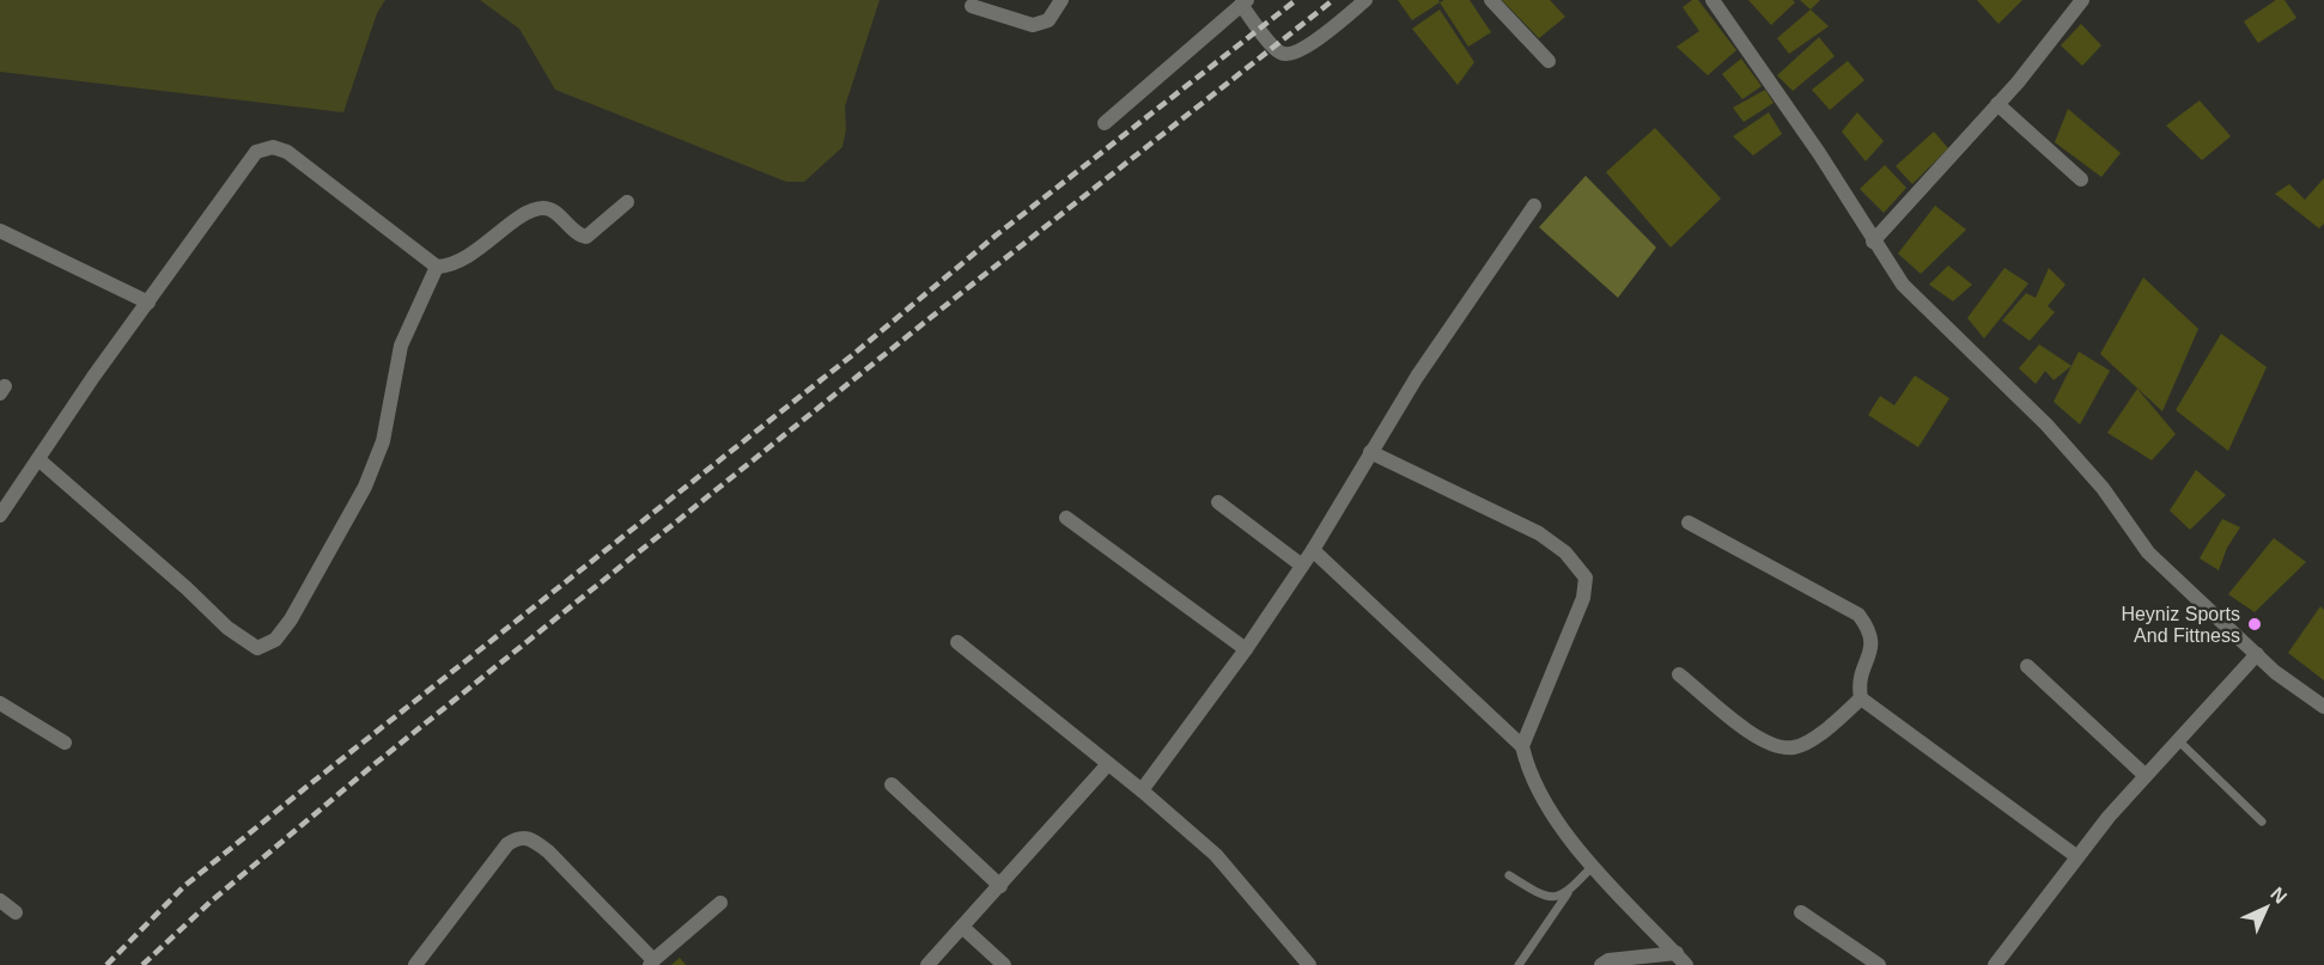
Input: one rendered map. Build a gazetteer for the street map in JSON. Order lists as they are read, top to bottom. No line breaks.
{"places":["Heyniz Sports And Fittness"],"north":"top right"}
